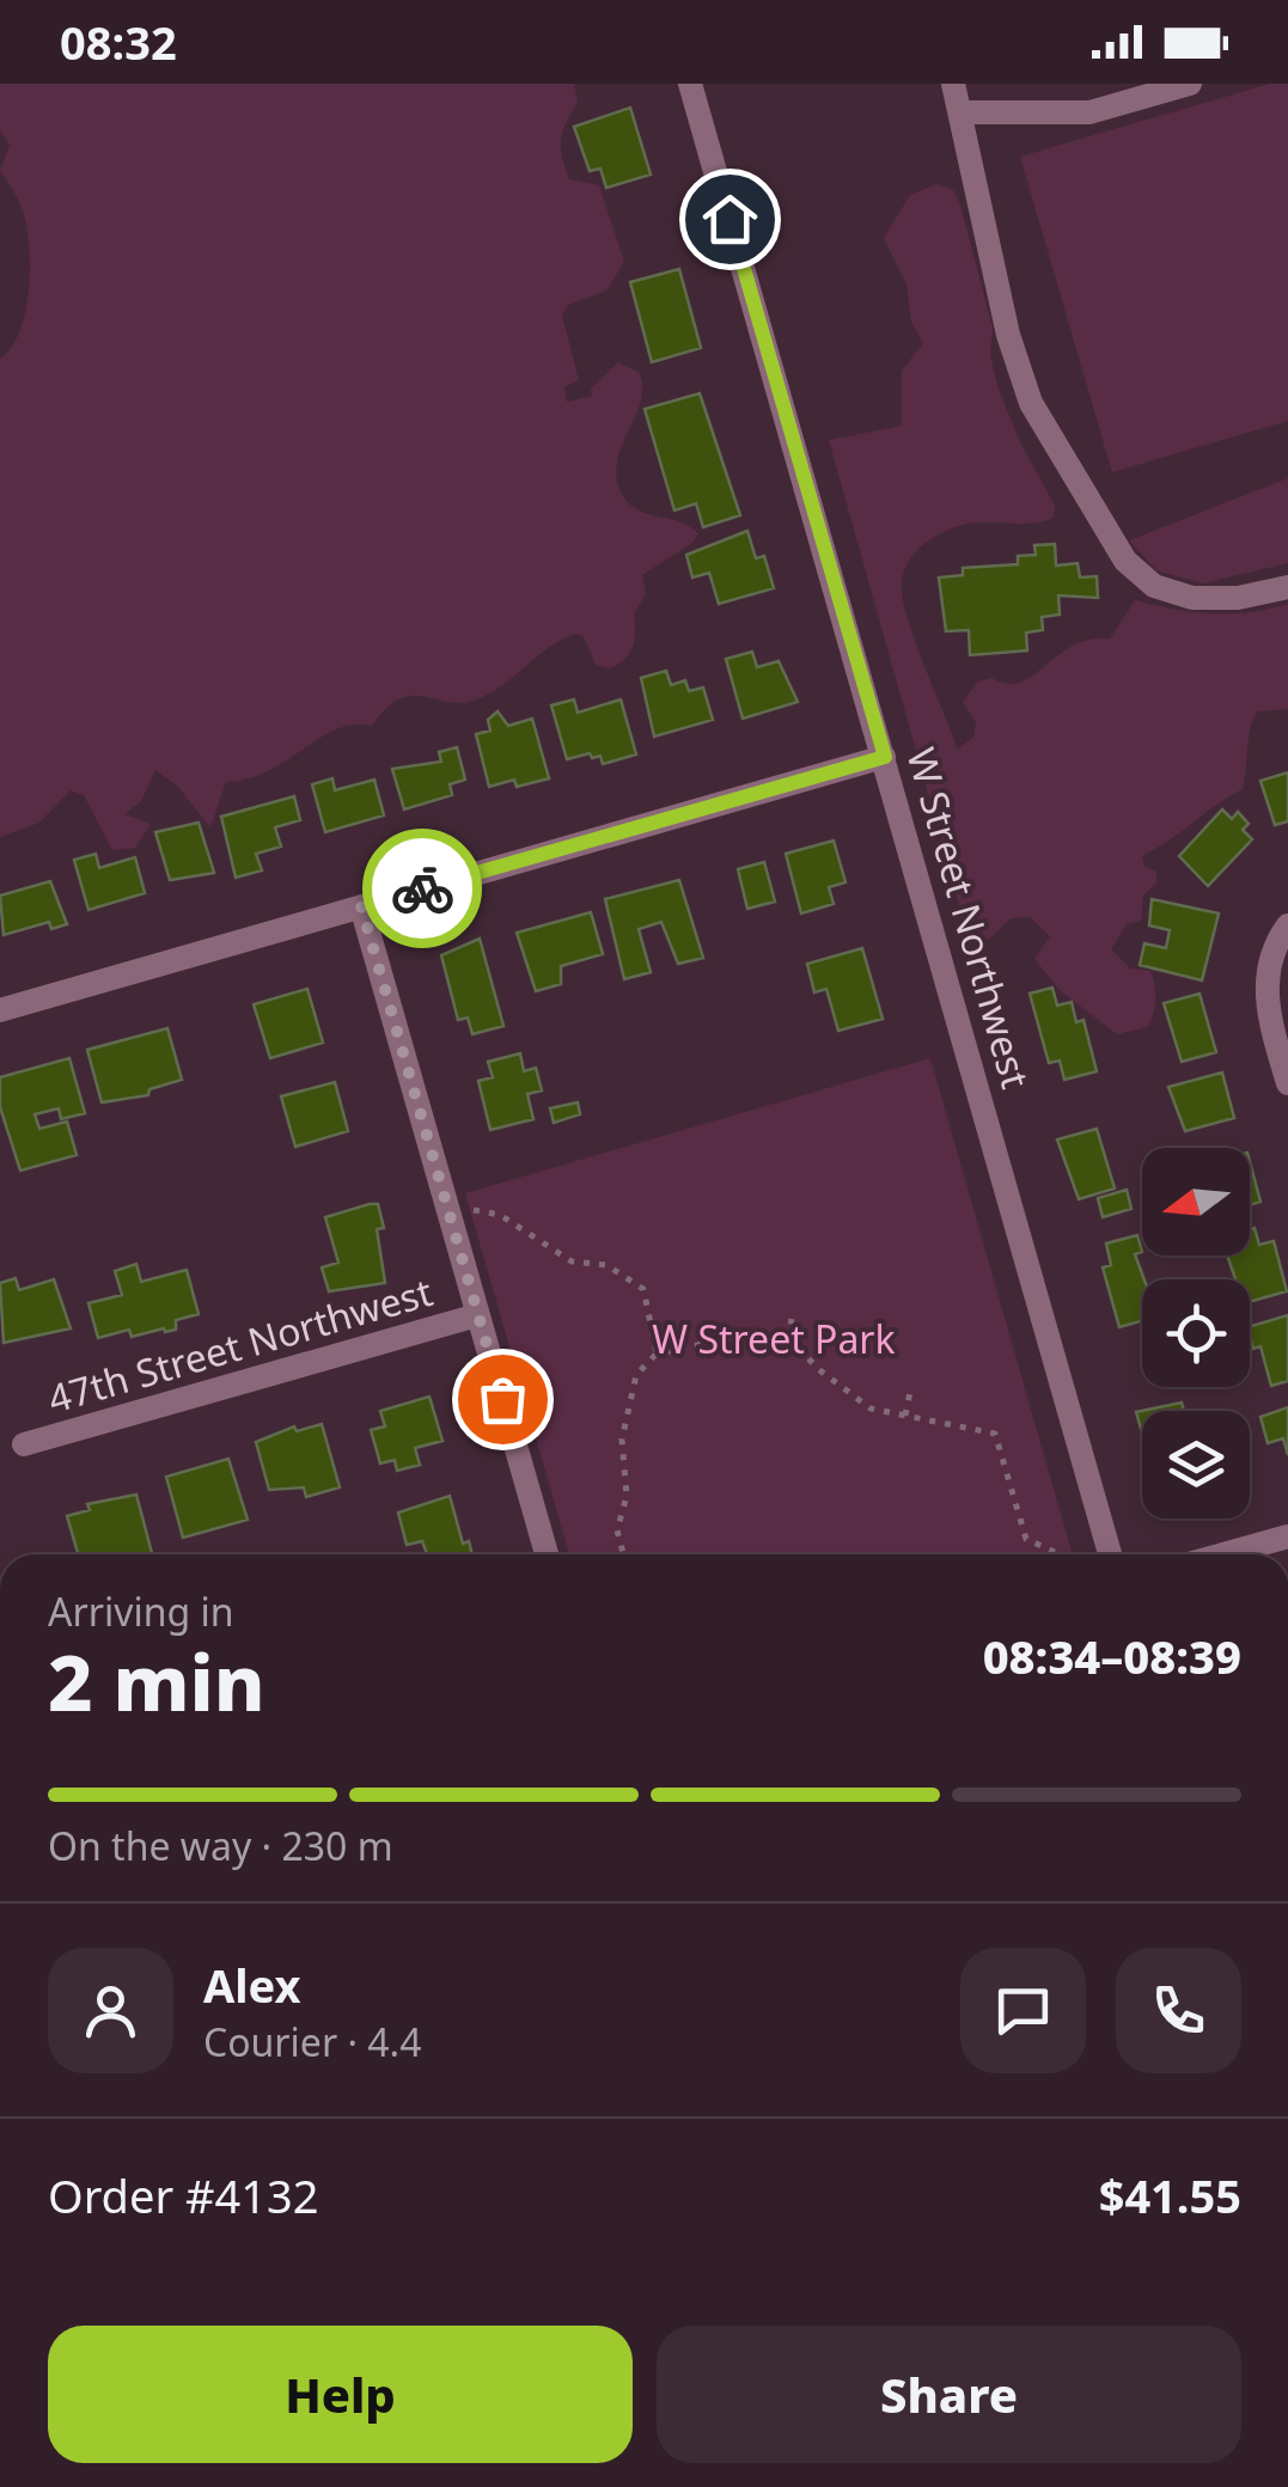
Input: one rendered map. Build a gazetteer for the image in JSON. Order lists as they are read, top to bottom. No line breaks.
{"streets":{"street":["W Street Northwest","47th Street Northwest"]},"parks":["W Street Park"],"north":"left","page":{"status":"08:32","heading":["2 min","Arriving in","08:34–08:39"],"panel":["Alex","Courier · 4.4","Order #4132","$41.55"],"bar":"On the way · 230 m","buttons":["Help","Share"]}}
